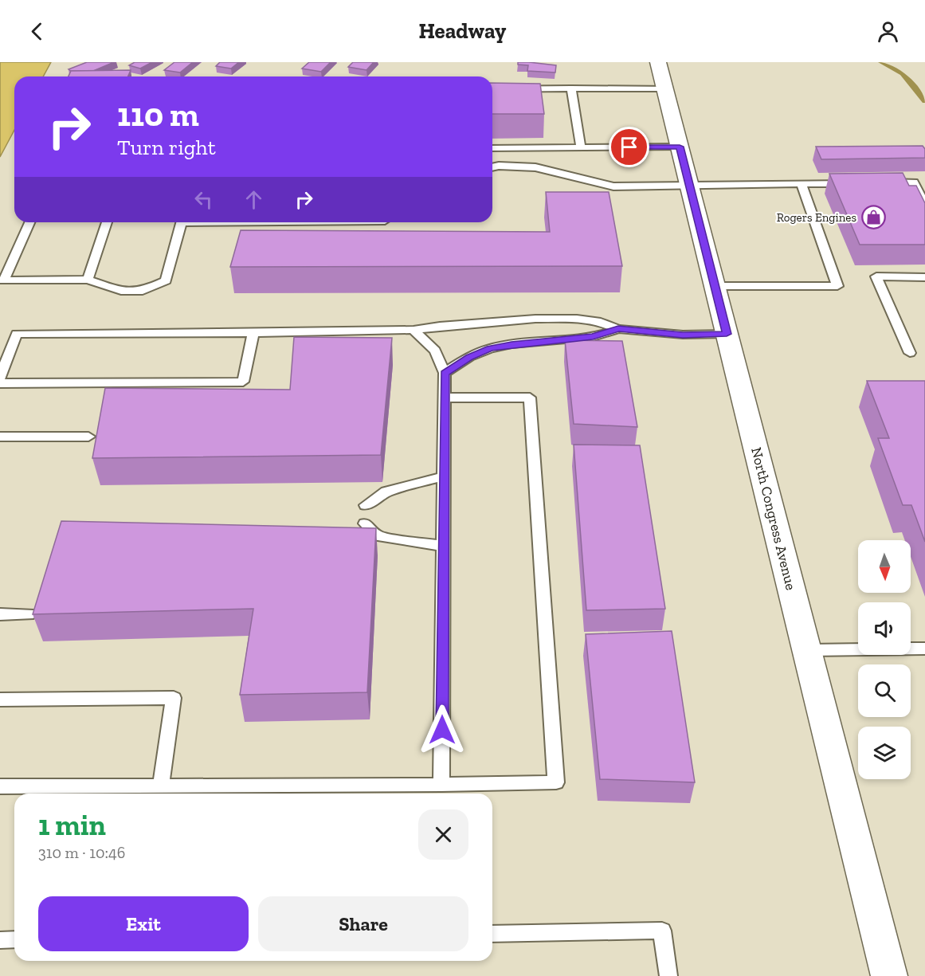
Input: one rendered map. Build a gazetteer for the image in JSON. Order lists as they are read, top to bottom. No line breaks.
{"streets":{"street":["North Congress Avenue"]},"places":{"shop":["Rogers Engines"]},"north":"bottom","page":{"header":"Headway","turn":["110 m","Turn right"],"heading":["1 min","310 m · 10:46"],"buttons":["Exit","Share"]}}
